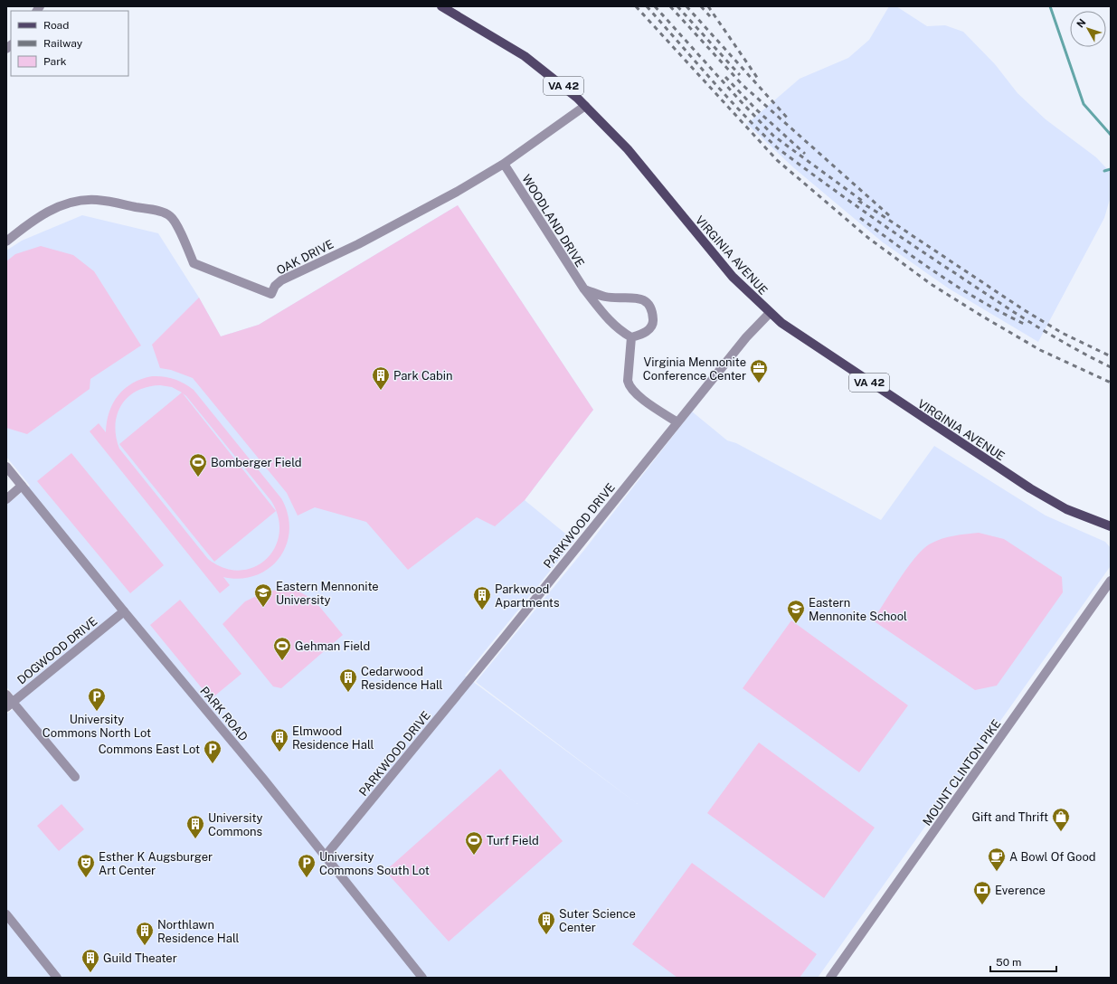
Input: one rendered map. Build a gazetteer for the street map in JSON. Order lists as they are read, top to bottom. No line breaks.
{"streets":{"main road":["VA 42","VIRGINIA AVENUE"],"street":["WOODLAND DRIVE","OAK DRIVE","PARKWOOD DRIVE","DOGWOOD DRIVE","PARK ROAD","MOUNT CLINTON PIKE"]},"crossings":[["WOODLAND DRIVE","OAK DRIVE"],["VIRGINIA AVENUE","OAK DRIVE"],["VIRGINIA AVENUE","PARKWOOD DRIVE"],["PARKWOOD DRIVE","PARK ROAD"],["DOGWOOD DRIVE","PARK ROAD"]],"places":{"office":["Virginia Mennonite Conference Center"],"building":["Park Cabin","Parkwood Apartments","Cedarwood Residence Hall","Elmwood Residence Hall","University Commons","Suter Science Center","Northlawn Residence Hall","Guild Theater"],"sports":["Bomberger Field","Gehman Field","Turf Field"],"school or university":["Eastern Mennonite University","Eastern Mennonite School"],"parking":["University Commons North Lot","Commons East Lot","University Commons South Lot"],"shop":["Gift and Thrift"],"cafe":["A Bowl Of Good"],"theatre":["Esther K Augsburger Art Center"],"bank":["Everence"]},"legend":["Road","Railway","Park"],"scale_bar":"50 m","north":"top left"}
